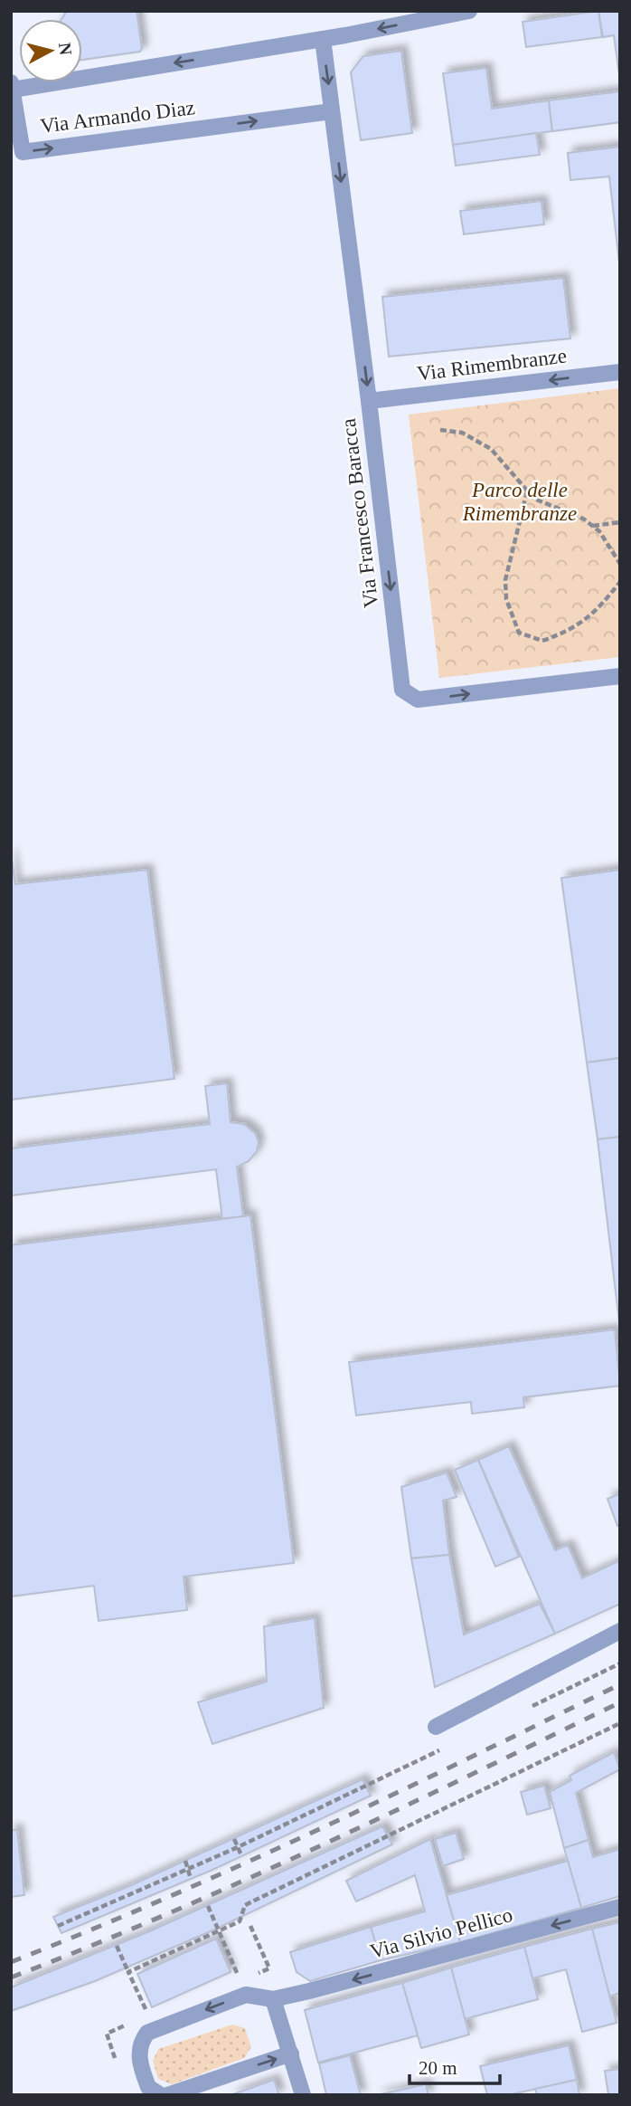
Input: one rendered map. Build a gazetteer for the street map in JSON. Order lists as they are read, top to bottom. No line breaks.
{"streets":{"street":["Via Armando Diaz","Via Rimembranze","Via Francesco Baracca","Via Silvio Pellico"]},"crossings":[["Via Armando Diaz","Via Francesco Baracca"],["Via Rimembranze","Via Francesco Baracca"]],"one_way":["Via Rimembranze","Via Silvio Pellico"],"parks":["Parco delle Rimembranze"],"scale_bar":"20 m","north":"right"}
